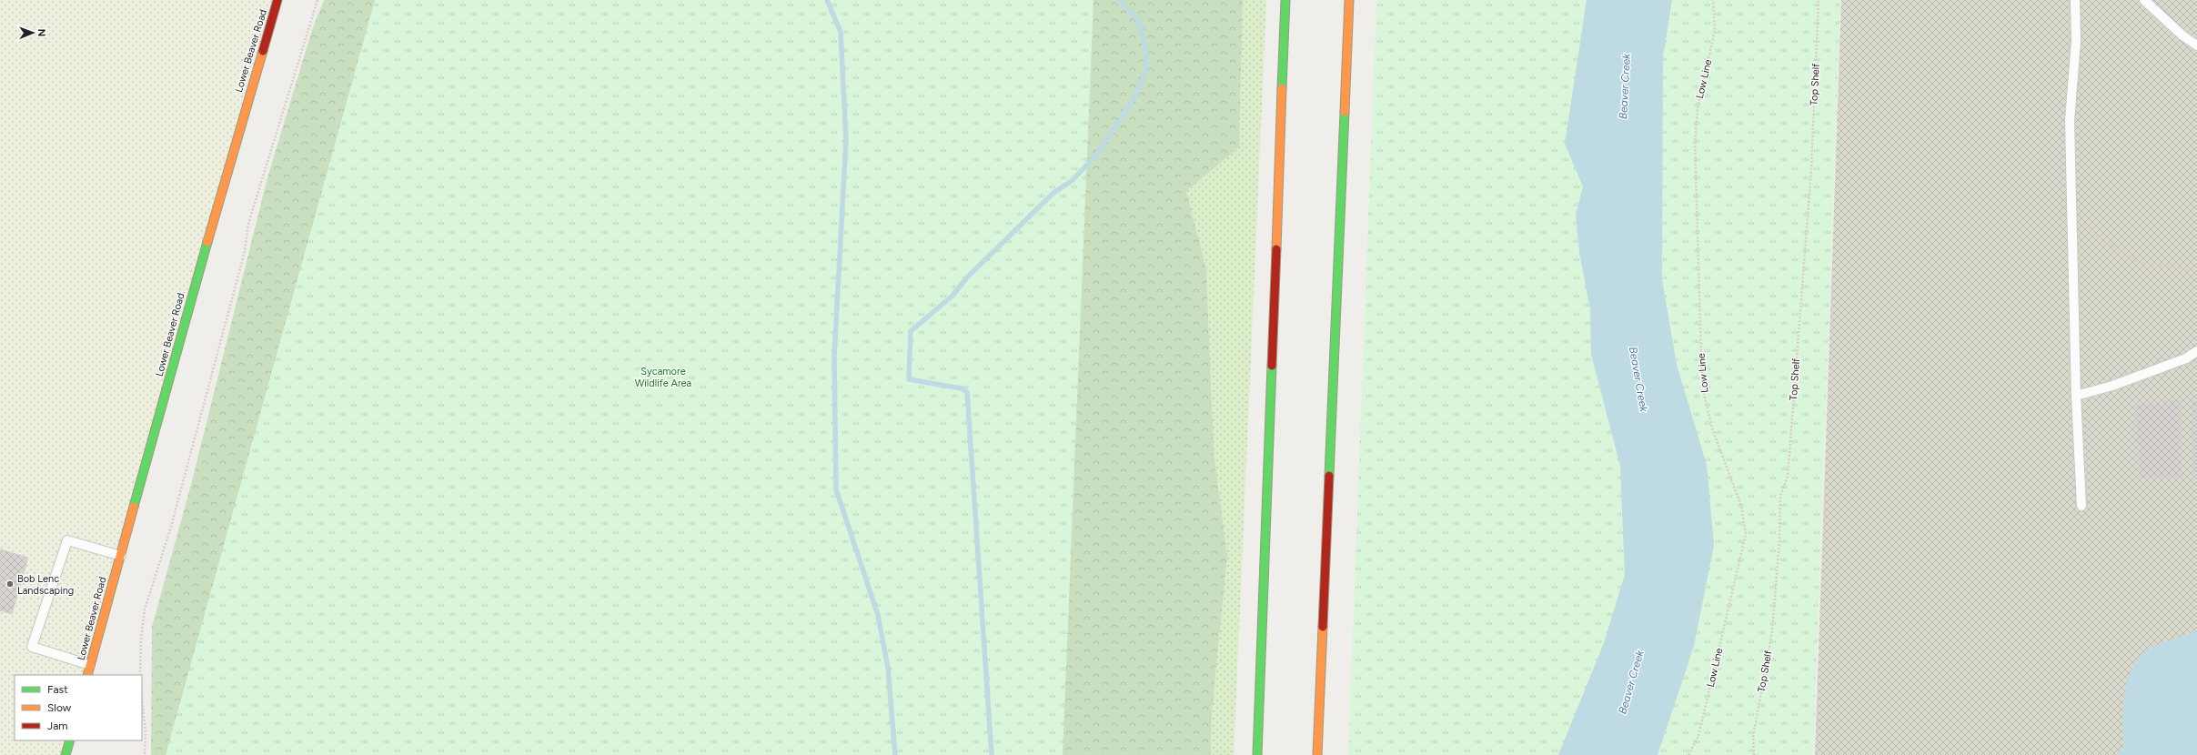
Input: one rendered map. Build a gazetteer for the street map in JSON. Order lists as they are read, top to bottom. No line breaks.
{"streets":{"main road":["Lower Beaver Road"],"path":["Low Line","Top Shelf"]},"water":["Beaver Creek"],"parks":["Sycamore Wildlife Area"],"places":["Bob Lenc Landscaping"],"legend":["Fast","Slow","Jam"],"north":"right"}
